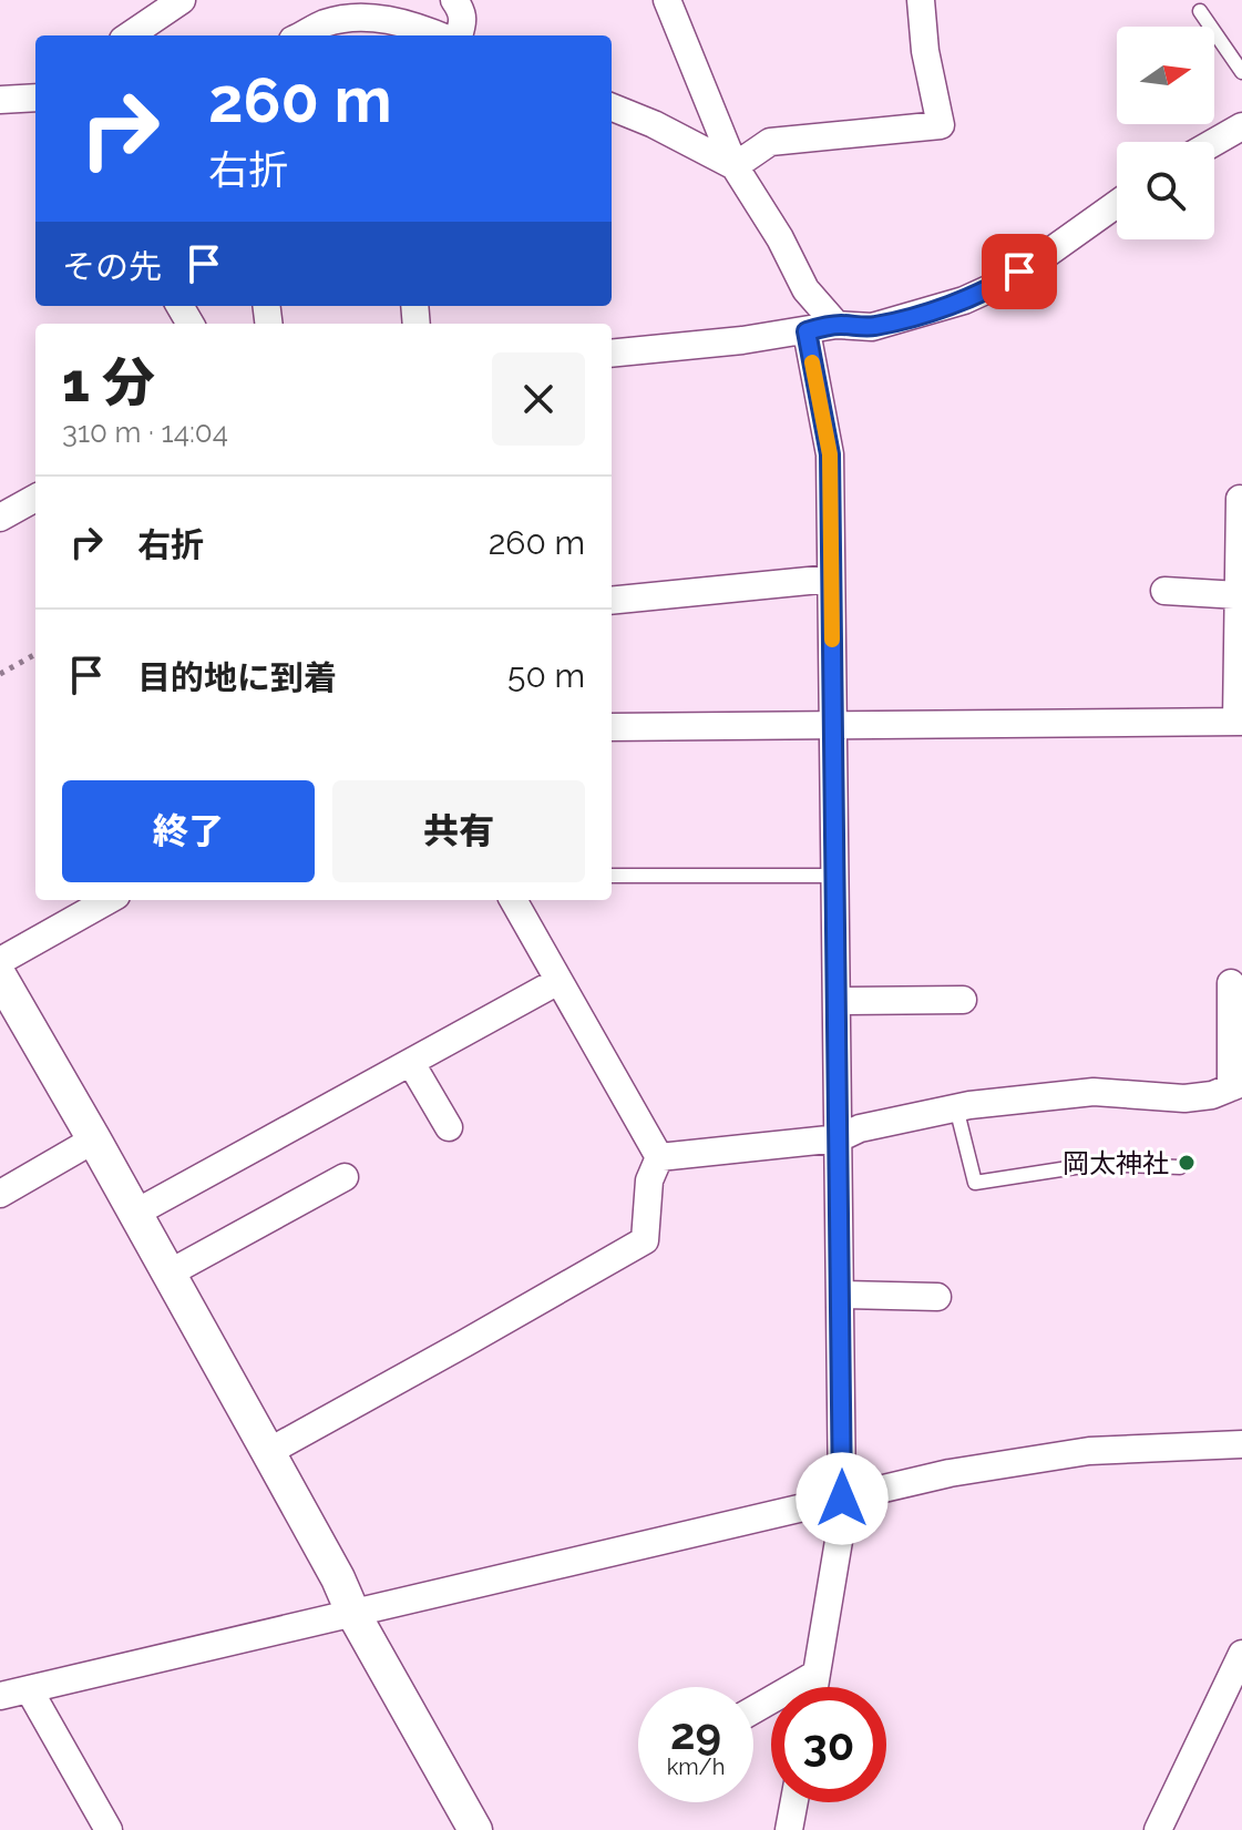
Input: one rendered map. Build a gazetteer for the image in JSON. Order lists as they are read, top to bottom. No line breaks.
{"places":["岡太神社"],"north":"right","page":{"turn":["260 m","右折"],"then":"その先","heading":["1 分","310 m · 14:04"],"list":[{"name":"右折","value":"260 m"},{"name":"目的地に到着","value":"50 m"}],"buttons":["終了","共有"],"speed":"29 km/h","limit":"30"}}
